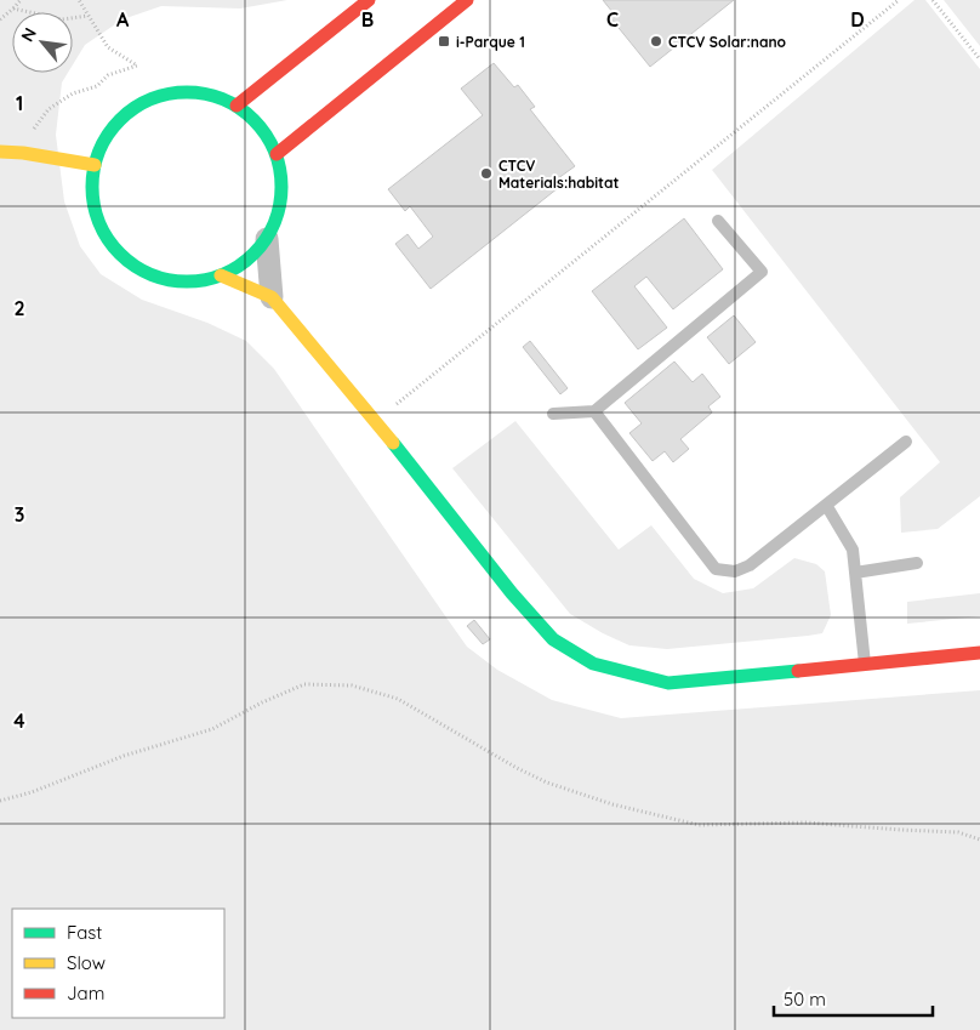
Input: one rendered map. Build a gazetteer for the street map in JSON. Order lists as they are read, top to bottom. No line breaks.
{"places":{"transit":["i-Parque 1"],"other":["CTCV Solar:nano","CTCV Materials:habitat"]},"legend":["Fast","Slow","Jam"],"scale_bar":"50 m","north":"top left","grid":{"columns":["A","B","C","D"],"rows":["1","2","3","4"]}}
